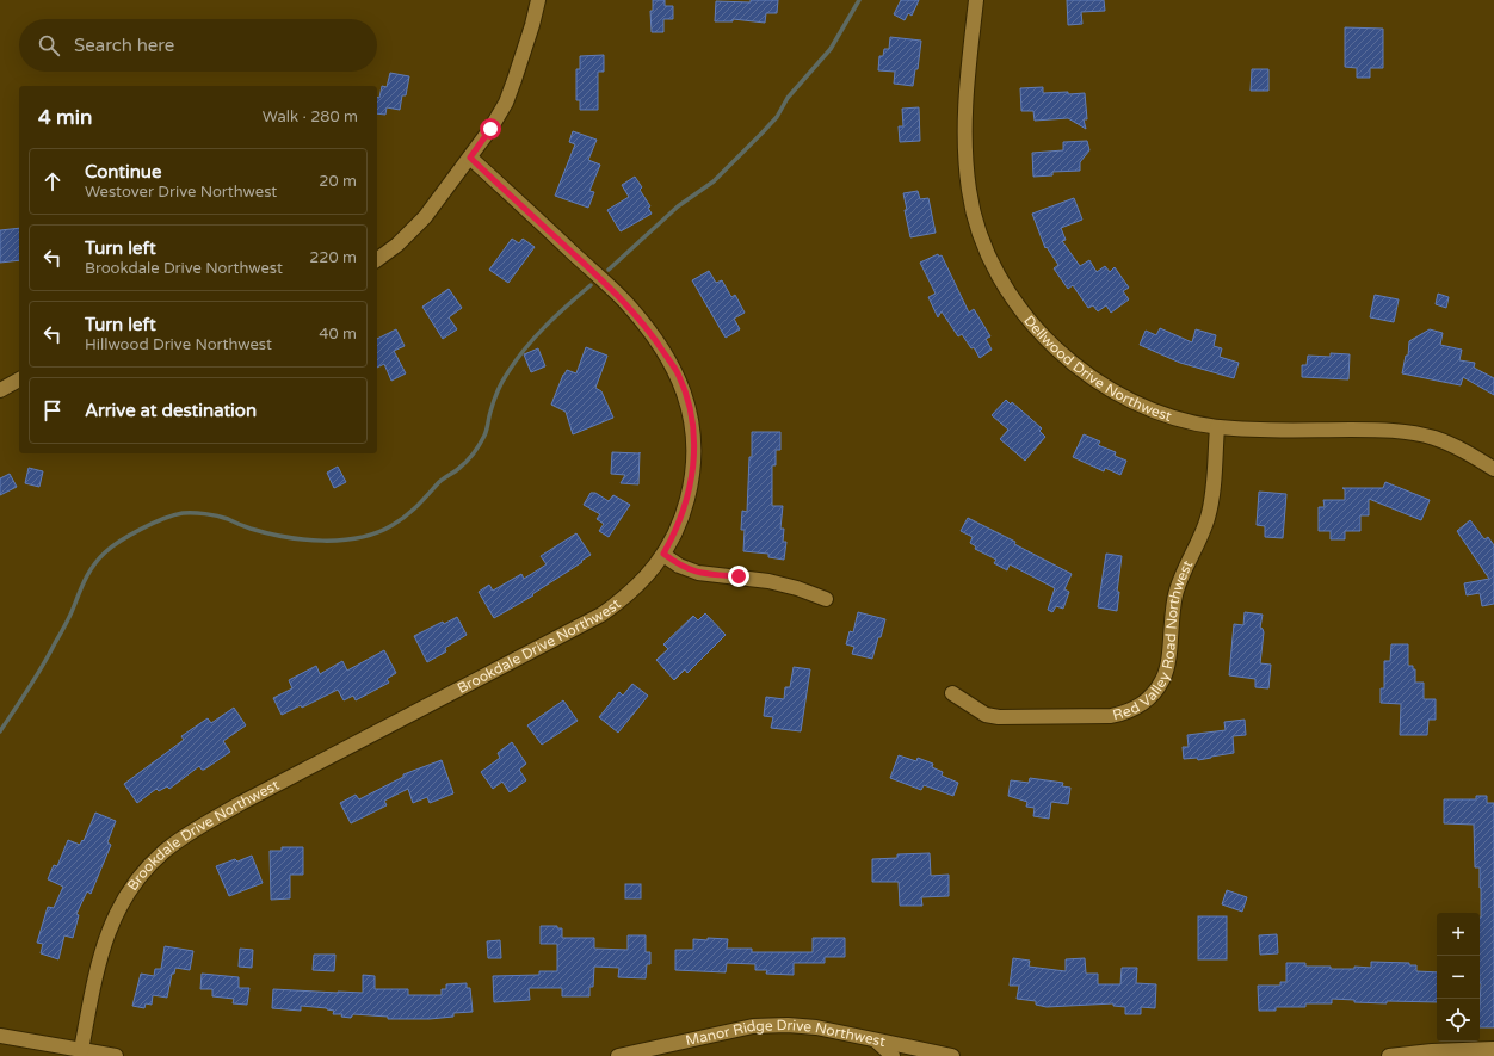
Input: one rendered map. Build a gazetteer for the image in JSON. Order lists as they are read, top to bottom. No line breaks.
{"streets":{"street":["Dellwood Drive Northwest","Red Valley Road Northwest","Brookdale Drive Northwest","Manor Ridge Drive Northwest"]},"crossings":[["Dellwood Drive Northwest","Red Valley Road Northwest"]],"page":{"search":"Search here","heading":["4 min","Walk · 280 m"],"list":[["Continue","Westover Drive Northwest","20 m"],["Turn left","Brookdale Drive Northwest","220 m"],["Turn left","Hillwood Drive Northwest","40 m"],"Arrive at destination"],"map_buttons":["+","−"]}}
